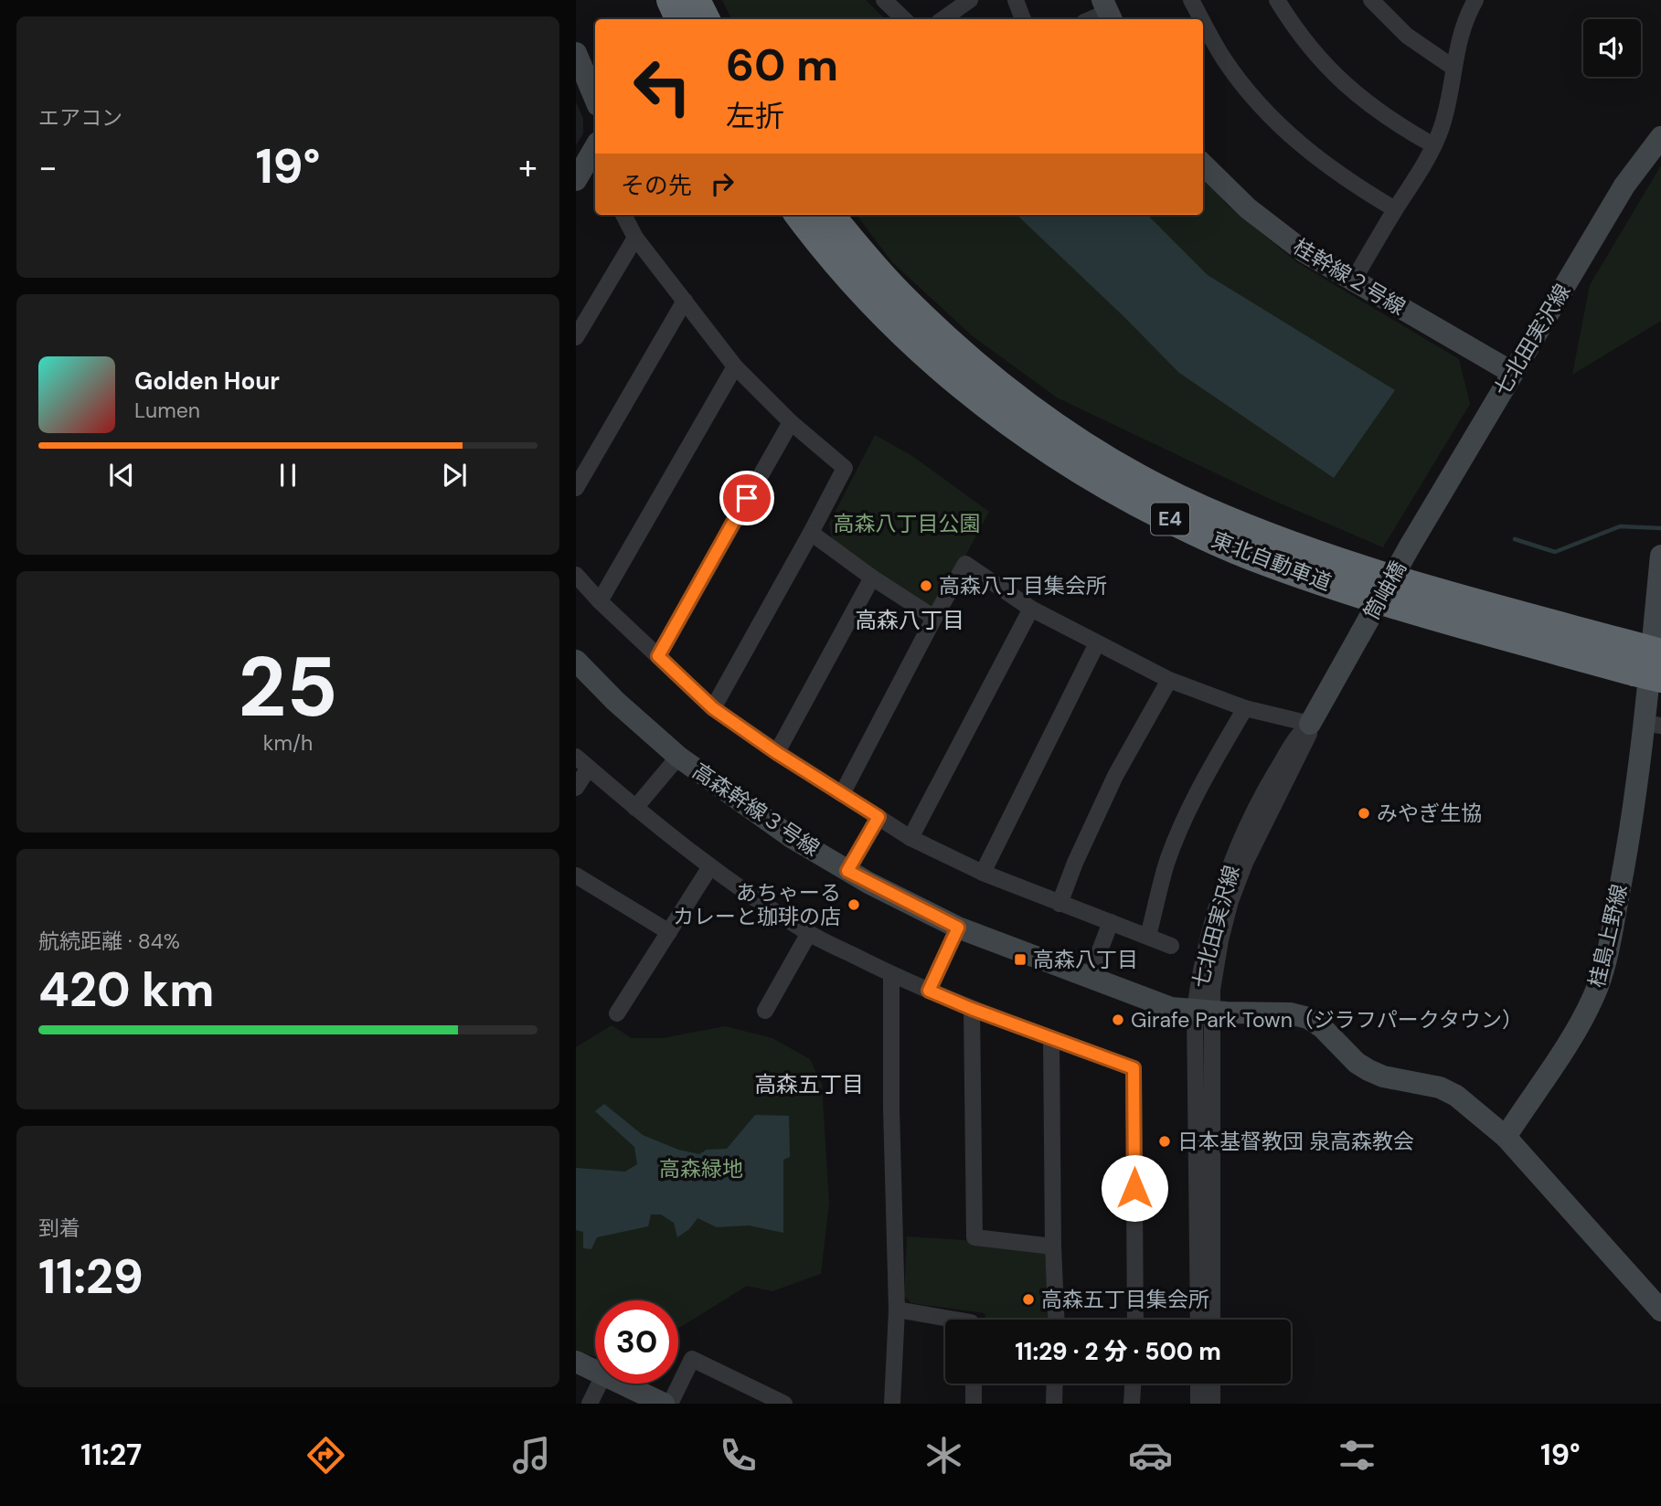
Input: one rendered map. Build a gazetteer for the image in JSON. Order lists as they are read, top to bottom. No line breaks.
{"streets":{"highway":["E4","東北自動車道"],"street":["桂幹線２号線","七北田実沢線","筒岫橋","高森幹線３号線","桂島上野線"]},"crossings":[["桂幹線２号線","七北田実沢線"],["七北田実沢線","筒岫橋"],["七北田実沢線","高森幹線３号線"],["高森幹線３号線","桂島上野線"]],"districts":["高森八丁目","高森五丁目"],"parks":["高森八丁目公園","高森緑地"],"places":{"other":["高森八丁目集会所","みやぎ生協","あちゃーる カレーと珈琲の店","Girafe Park Town（ジラフパークタウン）","日本基督教団 泉高森教会","高森五丁目集会所"],"transit":["高森八丁目"]},"page":{"tile":["エアコン",["25","km/h"],["航続距離 · 84%","420 km"],["到着","11:29"]],"turn":["60 m","左折"],"heat":["−","19°","+"],"then":"その先","song":["Golden Hour","Lumen"],"limit":"30","trip":"11:29 · 2 分 · 500 m","tabs":["11:27","19°"]}}
